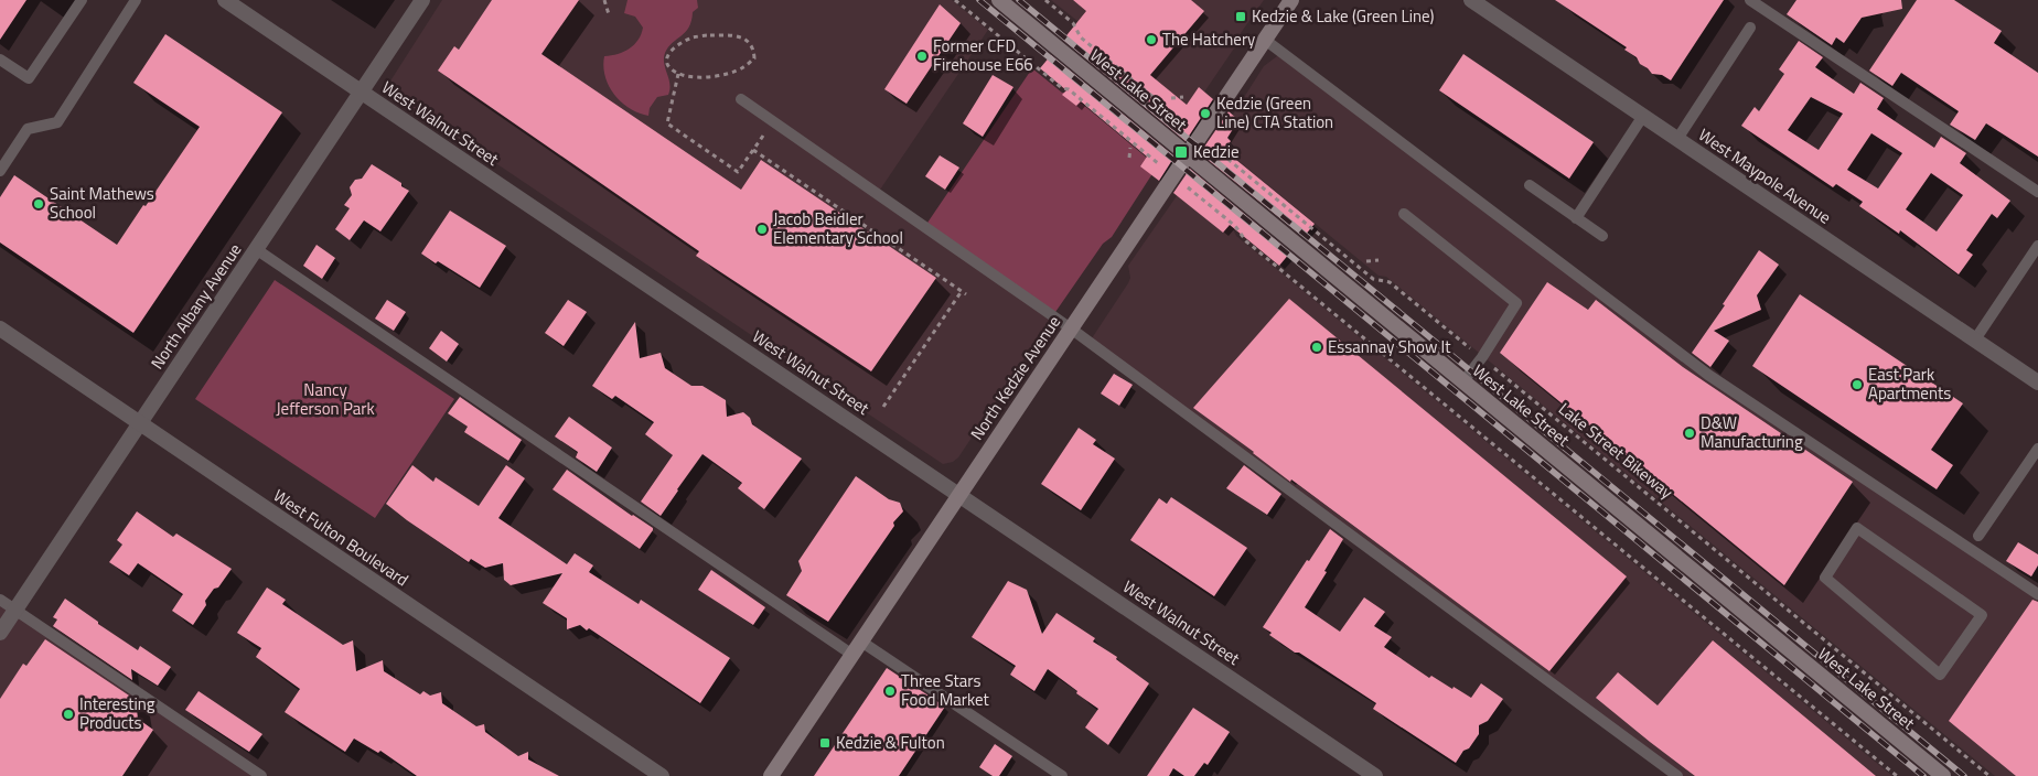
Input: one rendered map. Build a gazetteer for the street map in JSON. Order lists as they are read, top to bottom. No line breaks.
{"streets":{"main road":["West Lake Street","North Kedzie Avenue"],"street":["West Walnut Street","West Maypole Avenue","North Albany Avenue","West Fulton Boulevard"],"path":["Lake Street Bikeway"]},"crossings":[["West Lake Street","North Kedzie Avenue"],["West Walnut Street","North Albany Avenue"],["West Walnut Street","North Kedzie Avenue"],["North Albany Avenue","West Fulton Boulevard"]],"parks":["Nancy Jefferson Park"],"places":{"transit":["Kedzie & Lake (Green Line)","Kedzie","Kedzie & Fulton"],"other":["The Hatchery","Former CFD Firehouse E66","Kedzie (Green Line) CTA Station","Saint Mathews School","Jacob Beidler Elementary School","Essannay Show It","East Park Apartments","D&W Manufacturing","Three Stars Food Market","Interesting Products"]}}
